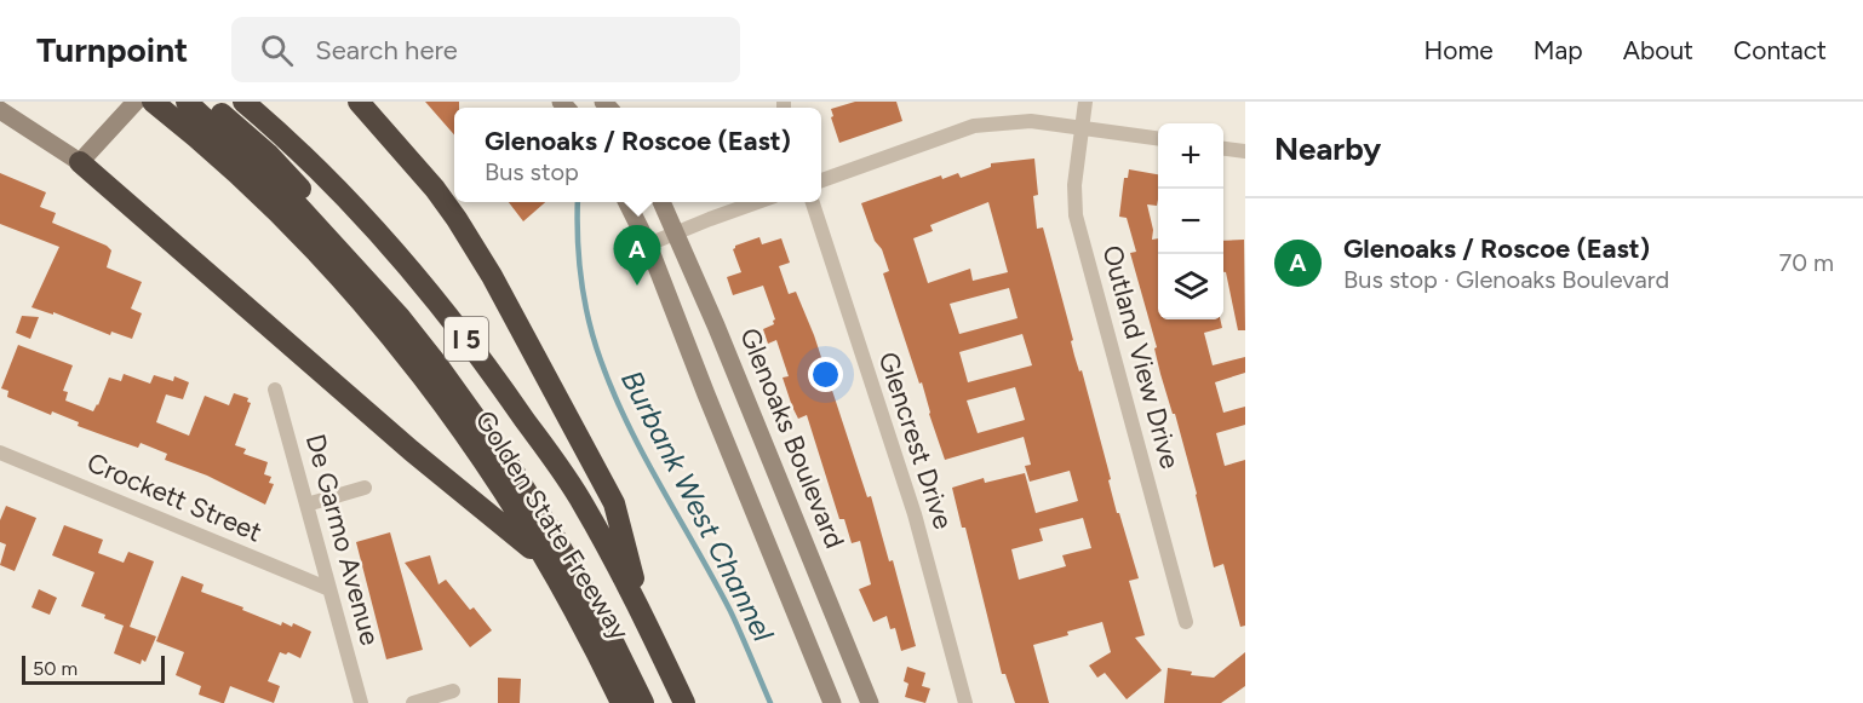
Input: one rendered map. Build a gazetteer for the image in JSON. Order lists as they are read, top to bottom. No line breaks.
{"streets":{"highway":["I 5","Golden State Freeway"],"main road":["Glenoaks Boulevard"],"street":["Outland View Drive","Glencrest Drive","Crockett Street","De Garmo Avenue"]},"crossings":[["Crockett Street","De Garmo Avenue"]],"water":["Burbank West Channel"],"scale_bar":"50 m","page":{"header":"Turnpoint","search":"Search here","nav":["Home","Map","About","Contact"],"heading":"Nearby","popup":["Glenoaks / Roscoe (East)","Bus stop"],"map_buttons":["+","−"],"list":[{"mark":"A","name":"Glenoaks / Roscoe (East)","note":"Bus stop · Glenoaks Boulevard","value":"70 m"}],"pins":"A","scale":"50 m"}}
